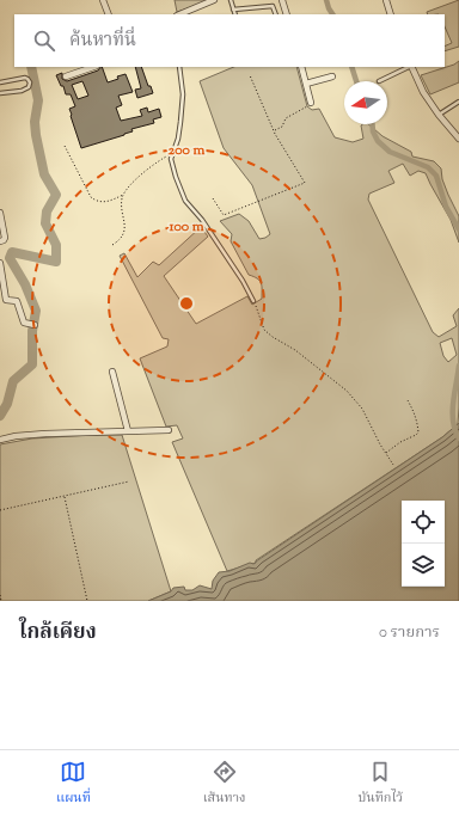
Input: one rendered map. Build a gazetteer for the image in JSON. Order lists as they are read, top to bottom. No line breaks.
{"north":"left","page":{"search":"ค้นหาที่นี่","heading":["ใกล้เคียง","0 รายการ"],"nav":["แผนที่","เส้นทาง","บันทึกไว้"]},"rings":["200 m","100 m"]}
